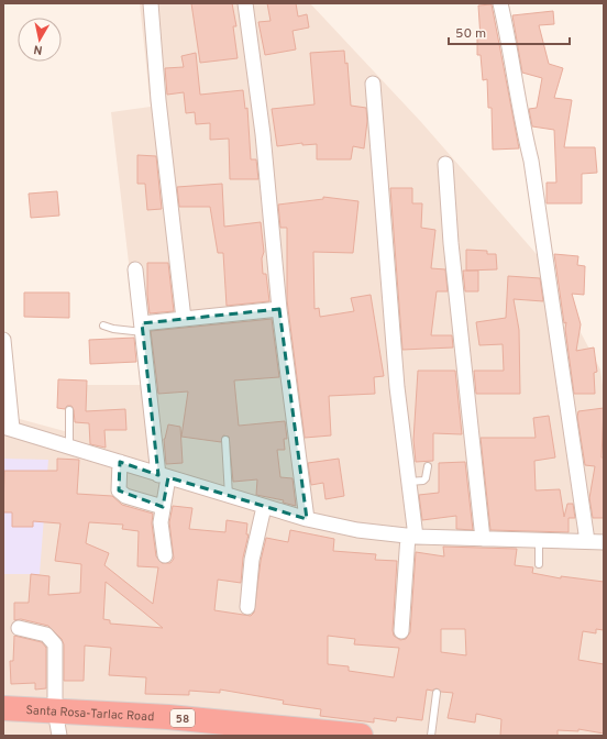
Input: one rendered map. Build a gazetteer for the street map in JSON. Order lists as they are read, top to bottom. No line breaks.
{"streets":{"highway":["Santa Rosa-Tarlac Road","58"]},"scale_bar":"50 m","north":"bottom"}
